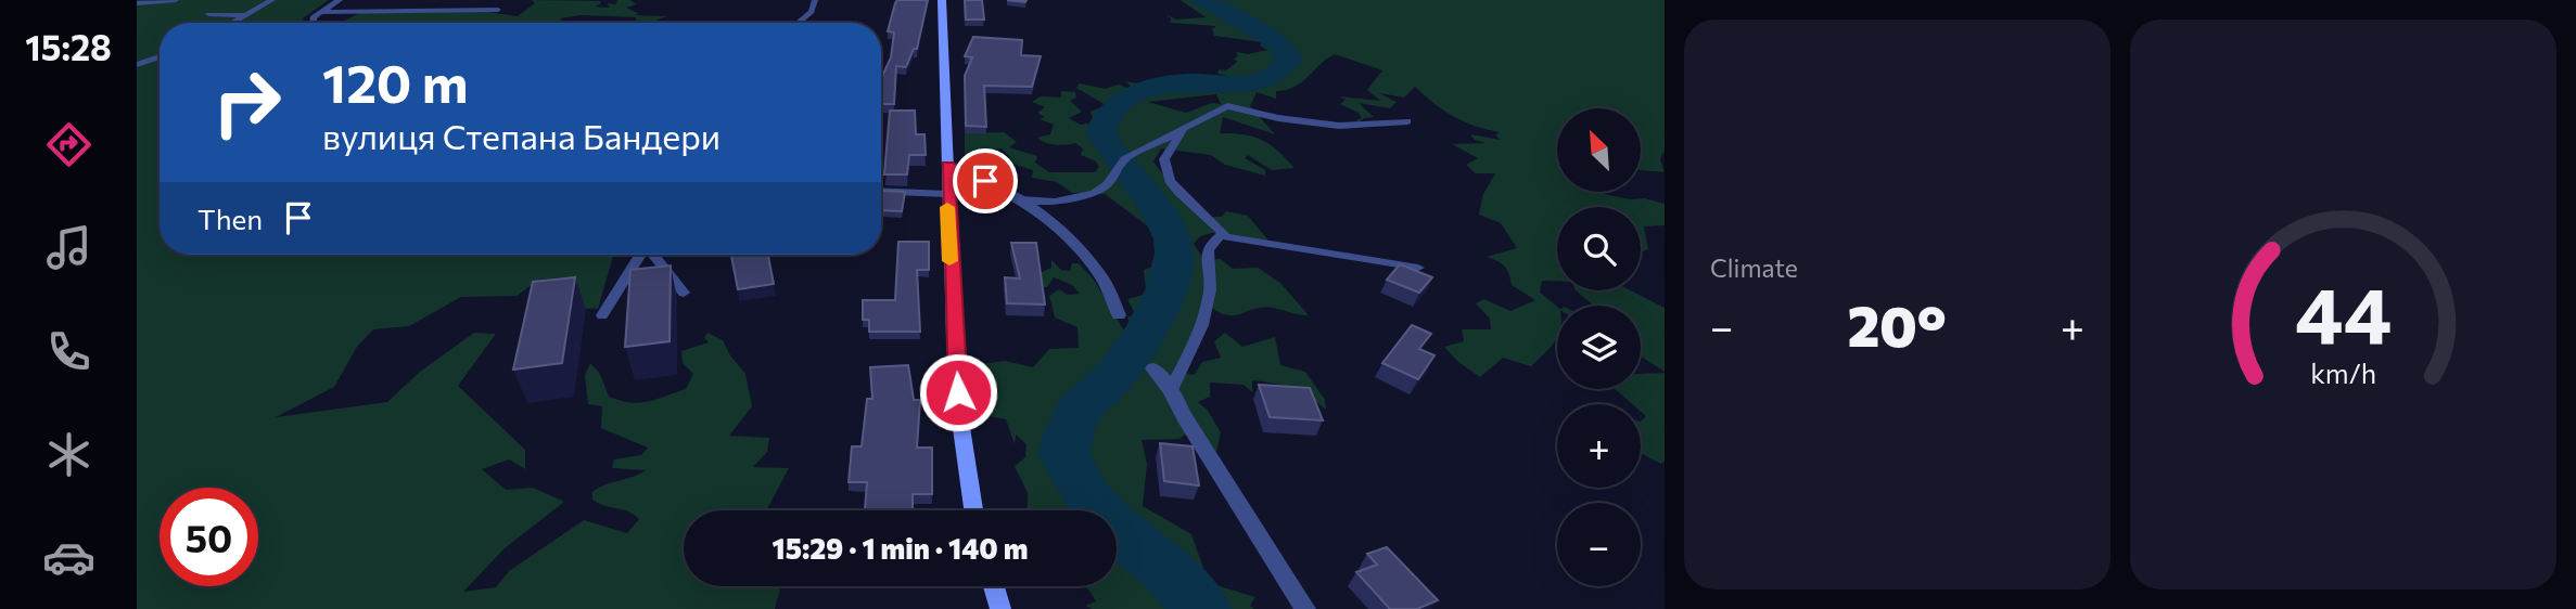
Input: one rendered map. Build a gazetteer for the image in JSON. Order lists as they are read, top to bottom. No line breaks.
{"north":"top left","page":{"tabs":"15:28","tile":"Climate","turn":["120 m","вулиця Степана Бандери"],"map_buttons":["+","−"],"then":"Then","heat":["−","20°","+"],"limit":"50","trip":"15:29 · 1 min · 140 m","gauge":["44","km/h"]}}
